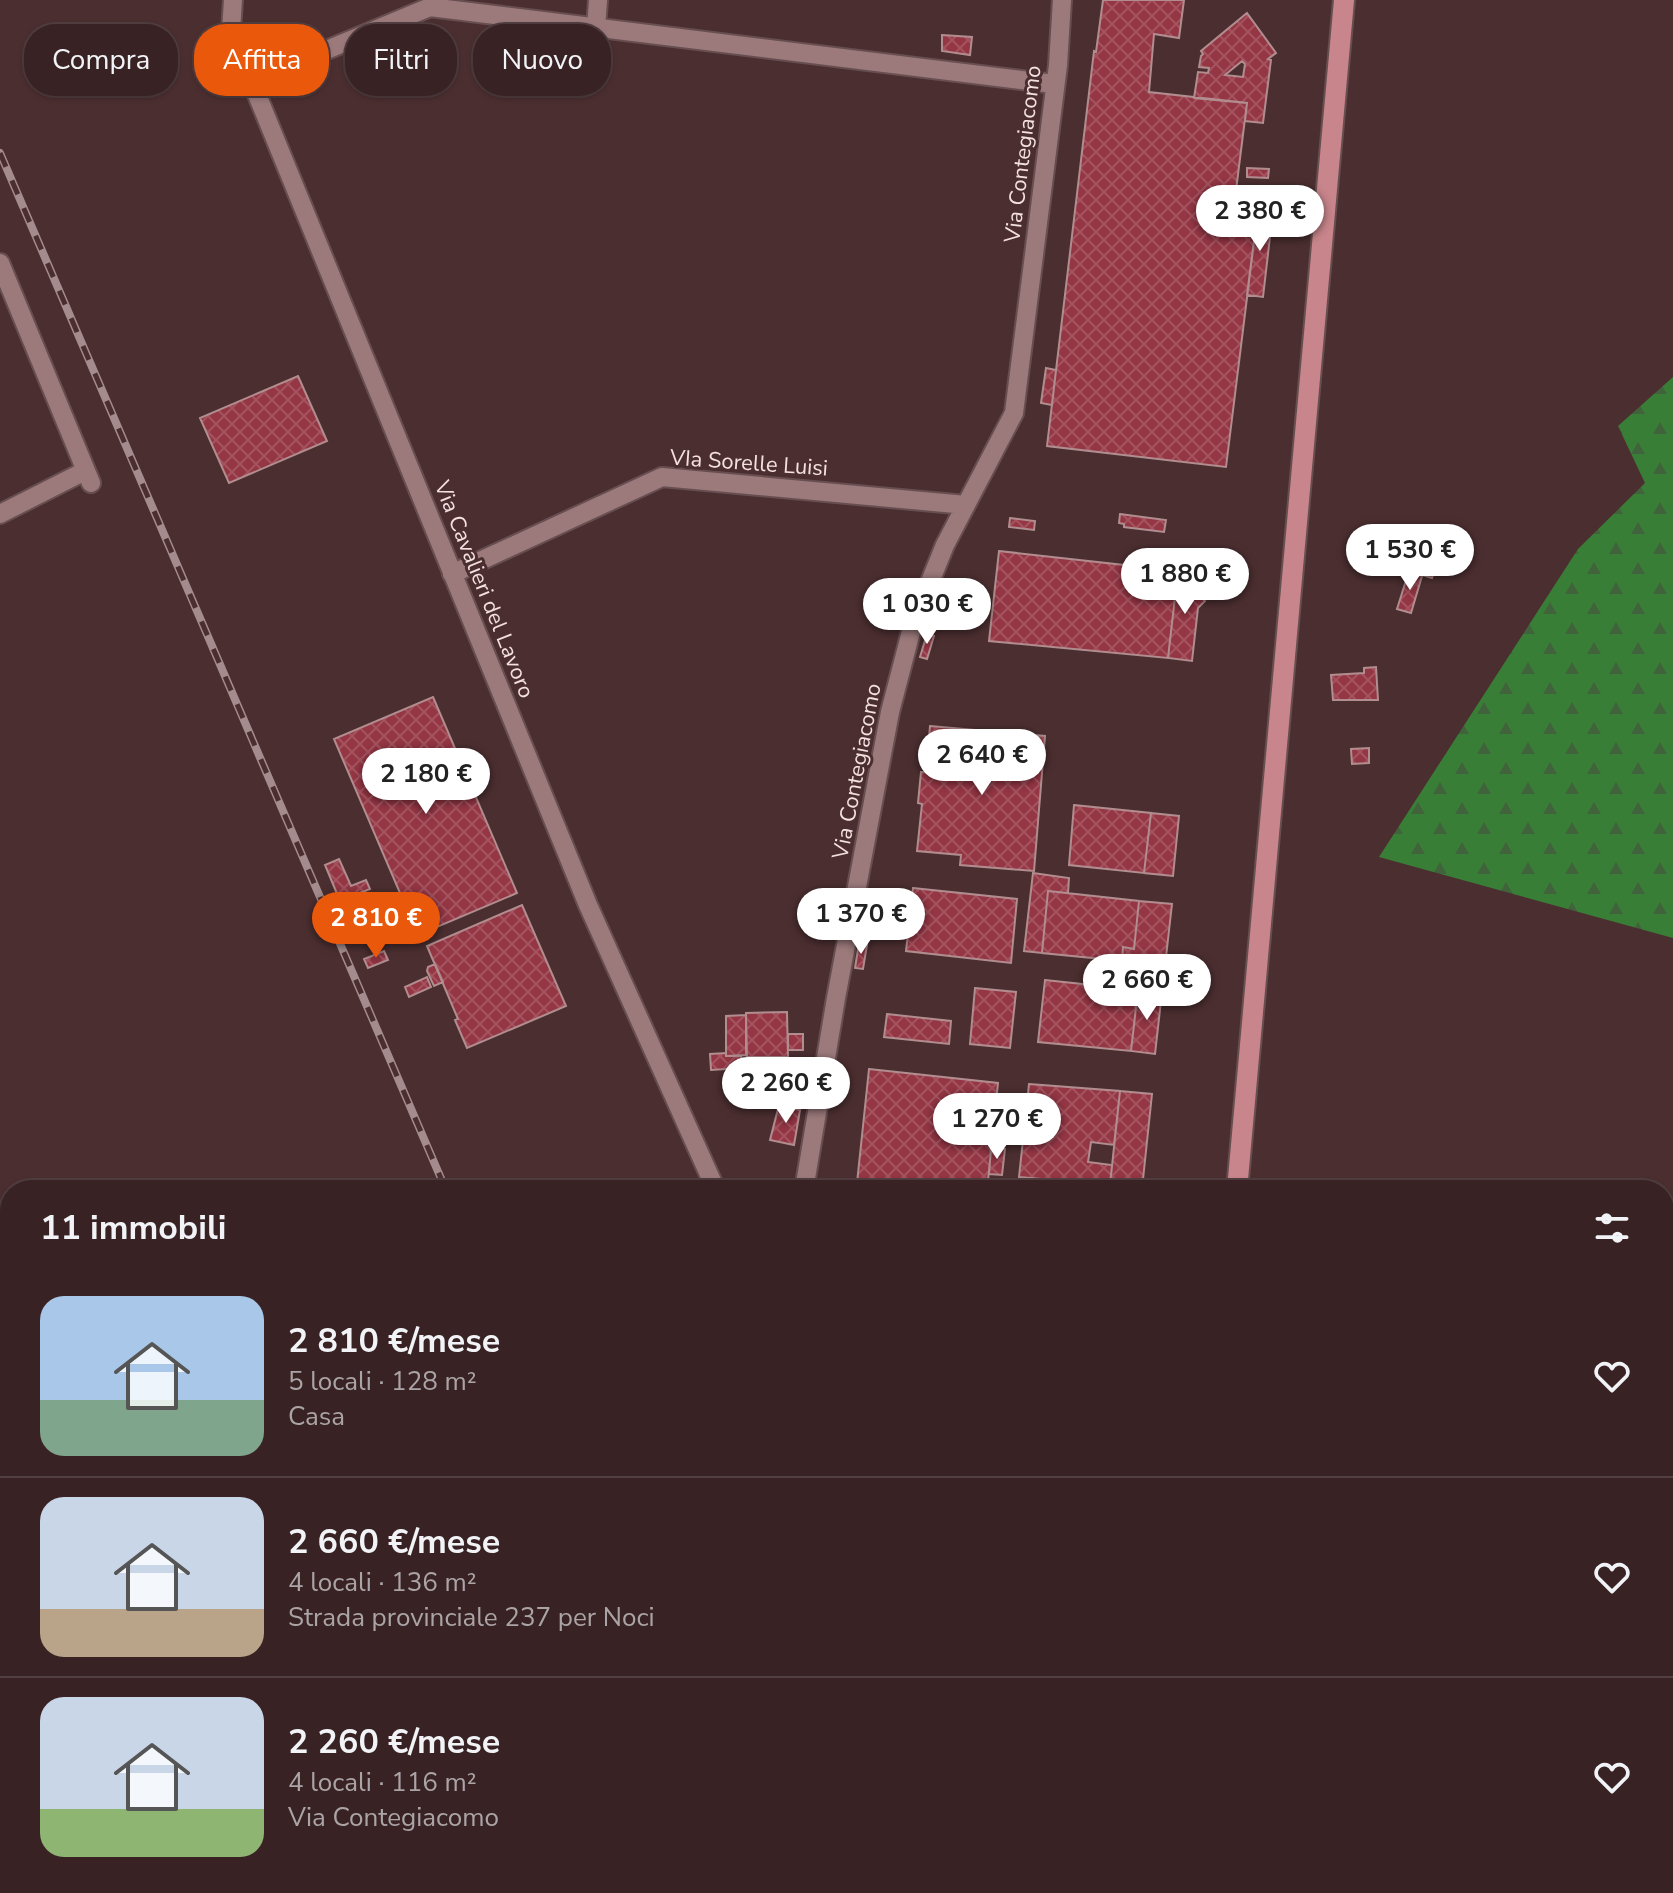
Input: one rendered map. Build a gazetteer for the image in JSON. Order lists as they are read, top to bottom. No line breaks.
{"streets":{"street":["Via Contegiacomo","VIa Sorelle Luisi","Via Cavalieri del Lavoro"]},"crossings":[["Via Contegiacomo","VIa Sorelle Luisi"],["VIa Sorelle Luisi","Via Cavalieri del Lavoro"]],"page":{"chip":["Compra","Affitta","Filtri","Nuovo"],"price":["2 380 €","1 530 €","1 880 €","1 030 €","2 640 €","2 180 €","1 370 €","2 810 €","2 660 €","2 260 €","1 270 €"],"heading":"11 immobili","list":[{"name":"2 810 €/mese","note":"5 locali · 128 m² · Casa"},{"name":"2 660 €/mese","note":"4 locali · 136 m² · Strada provinciale 237 per Noci"},{"name":"2 260 €/mese","note":"4 locali · 116 m² · Via Contegiacomo"}]}}
